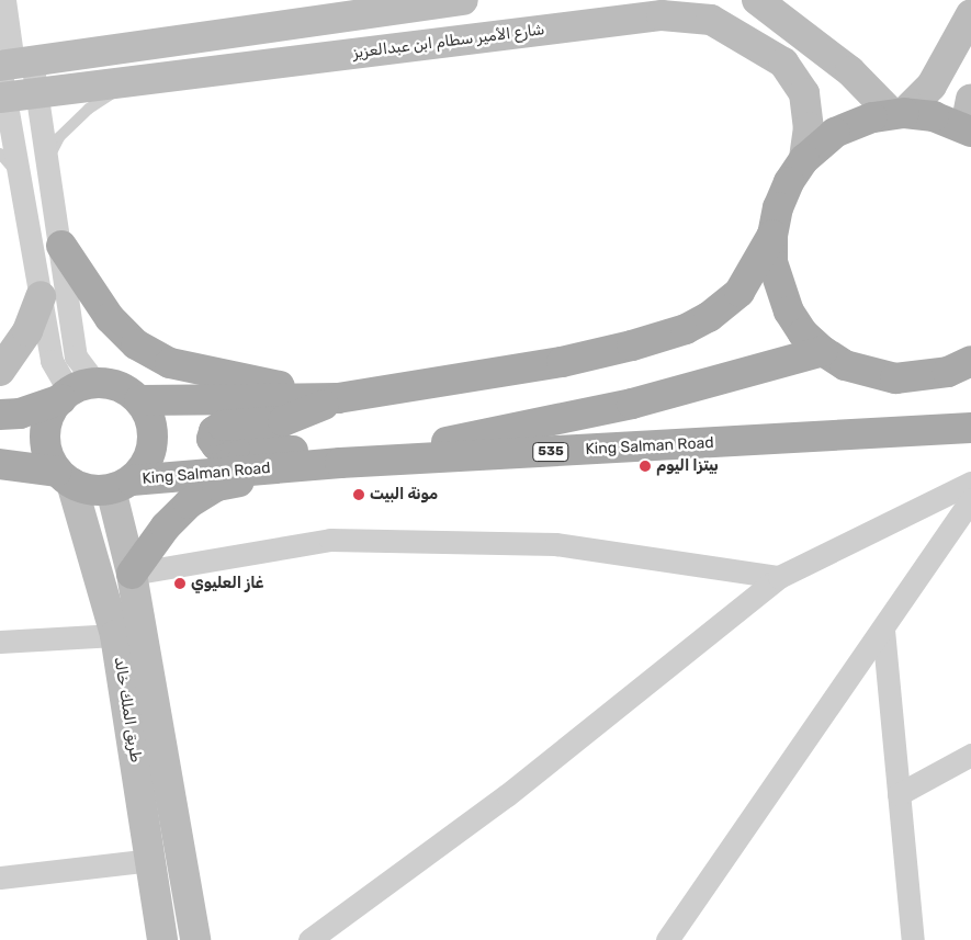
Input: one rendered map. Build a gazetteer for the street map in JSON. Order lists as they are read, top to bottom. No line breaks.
{"streets":{"main road":["King Salman Road","535"],"street":["شارع الأمير سطام ابن عبدالعزيز","طريق الملك خالد"]},"crossings":[["King Salman Road","طريق الملك خالد"]],"places":["بيتزا اليوم","مونة البيت","غاز العليوي"]}
